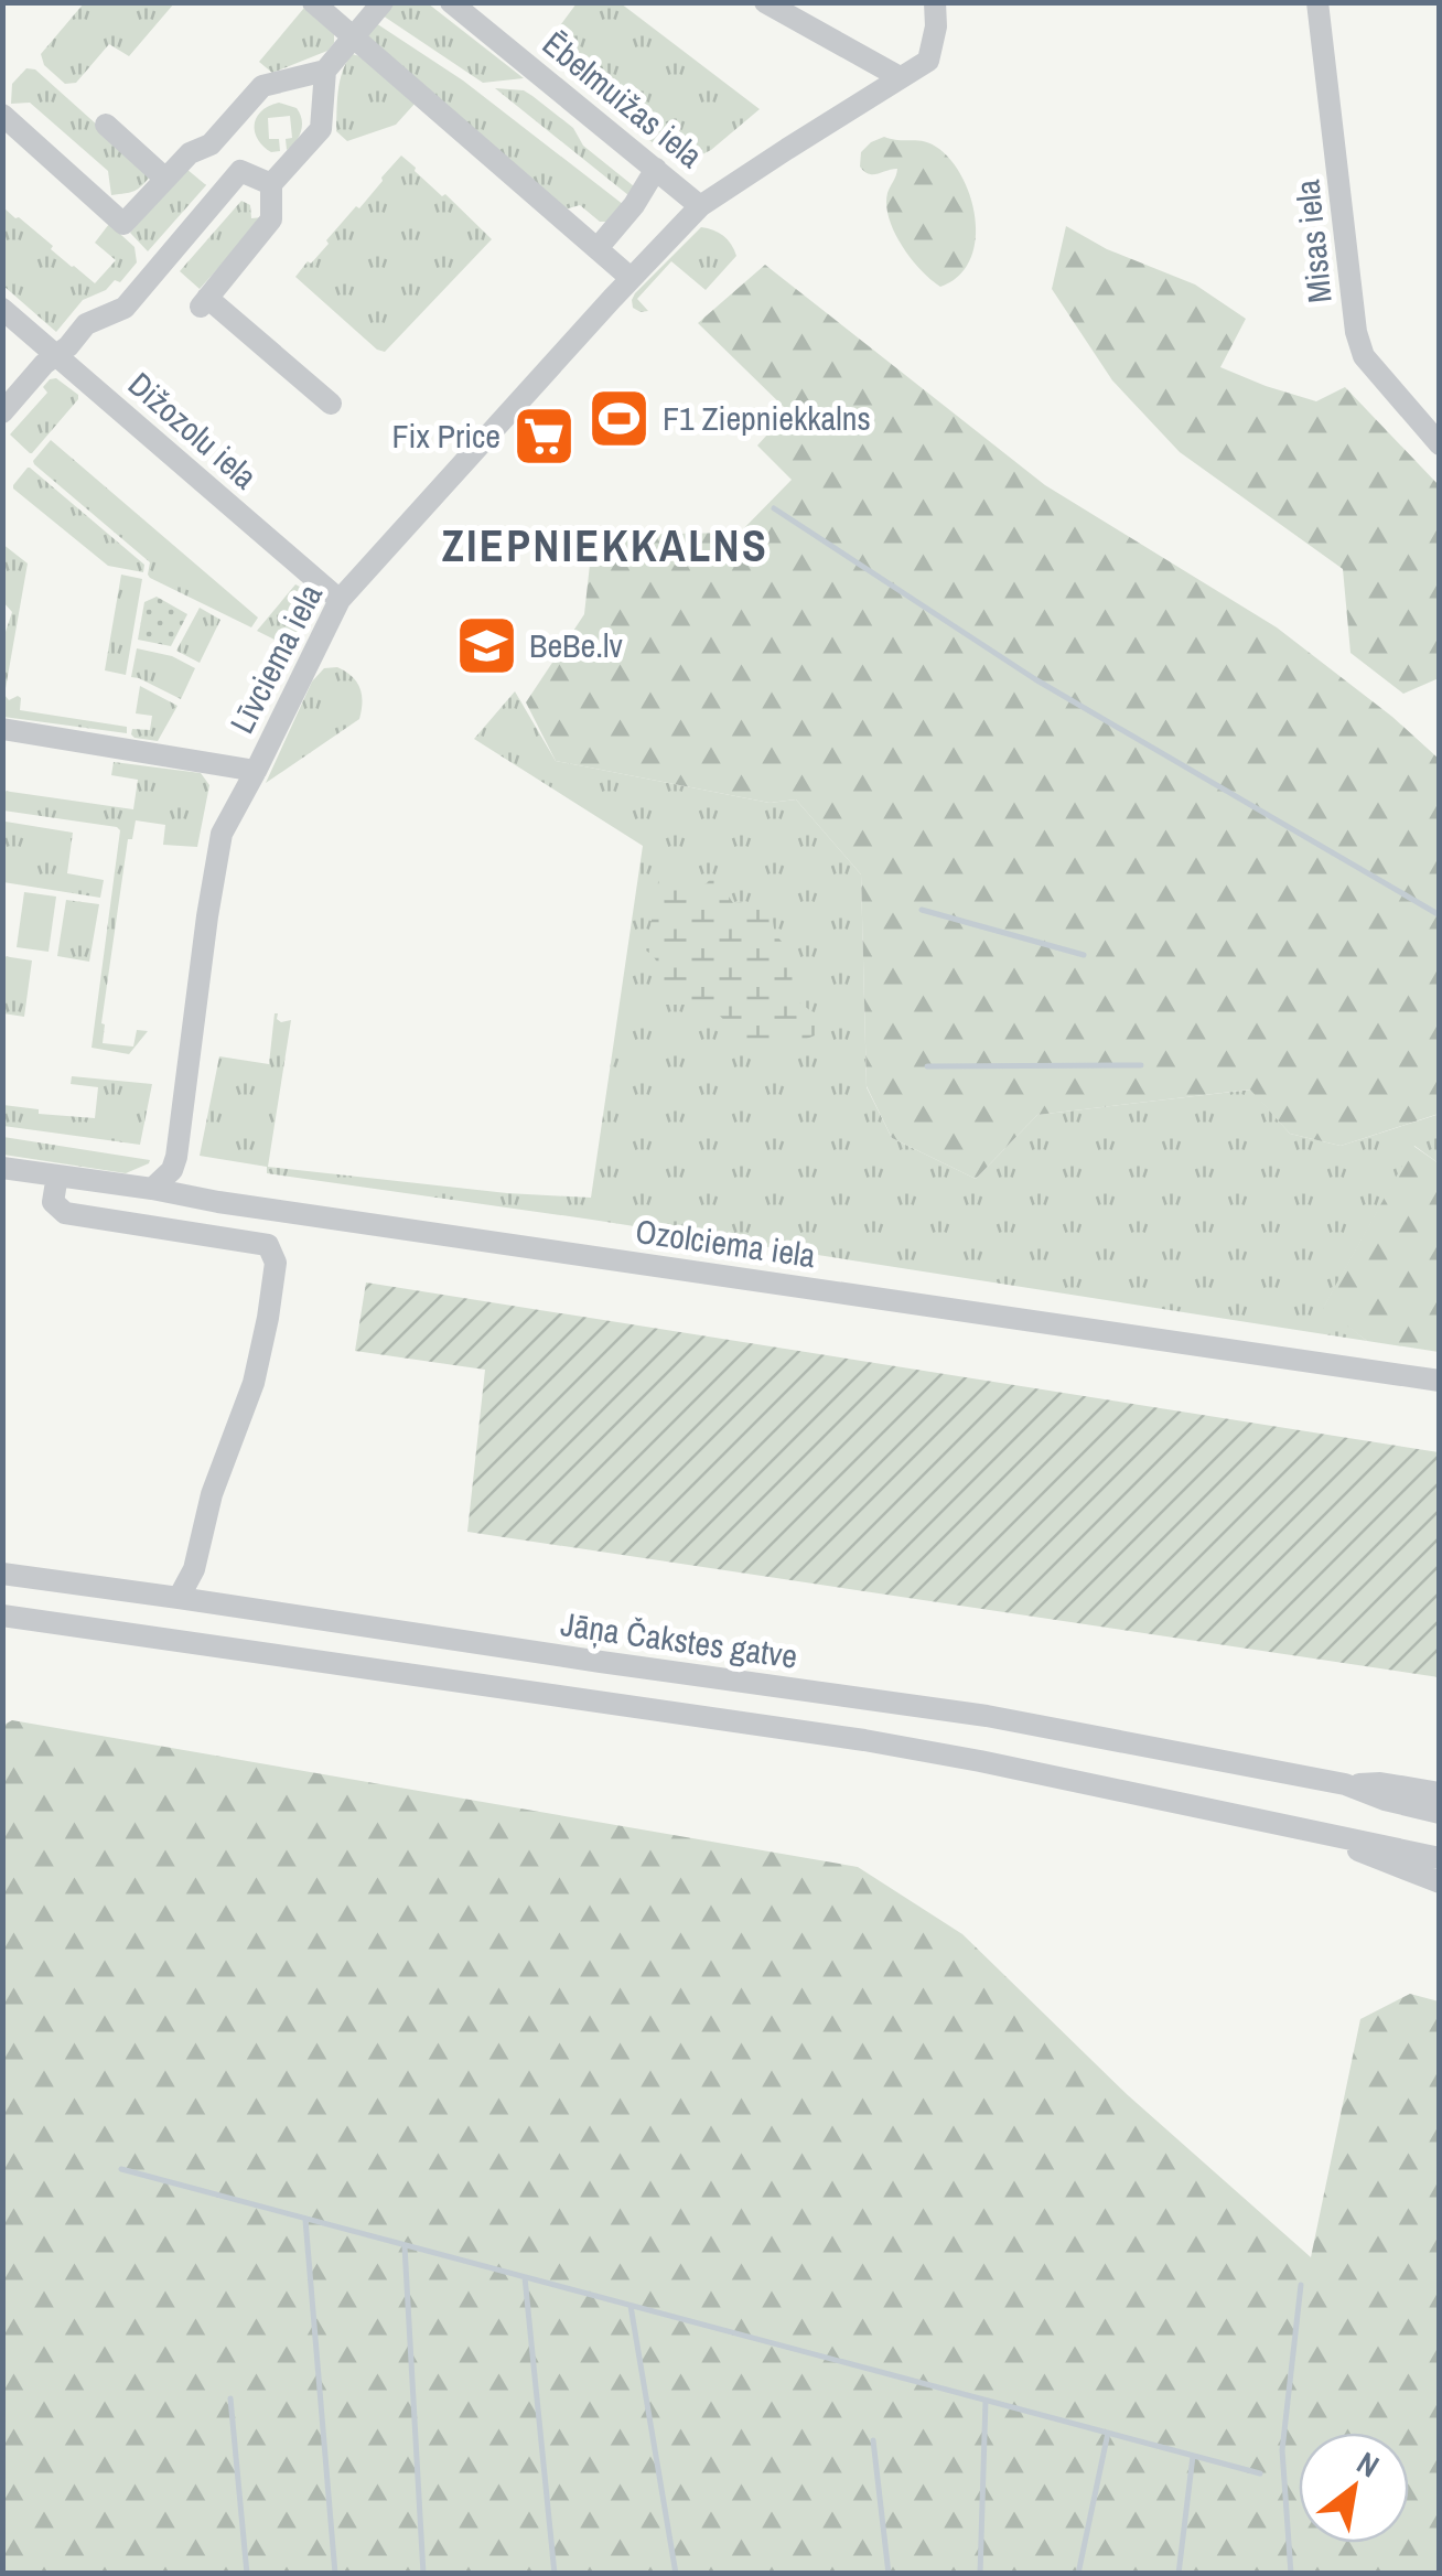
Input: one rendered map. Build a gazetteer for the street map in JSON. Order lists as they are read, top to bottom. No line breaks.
{"streets":{"street":["Ēbelmuižas iela","Misas iela","Dižozolu iela","Līvciema iela","Ozolciema iela","Jāņa Čakstes gatve"]},"crossings":[["Ēbelmuižas iela","Līvciema iela"],["Dižozolu iela","Līvciema iela"],["Līvciema iela","Ozolciema iela"]],"districts":["ZIEPNIEKKALNS"],"places":{"sports":["F1 Ziepniekkalns"],"supermarket":["Fix Price"],"school or university":["BeBe.lv"]},"north":"top right"}
